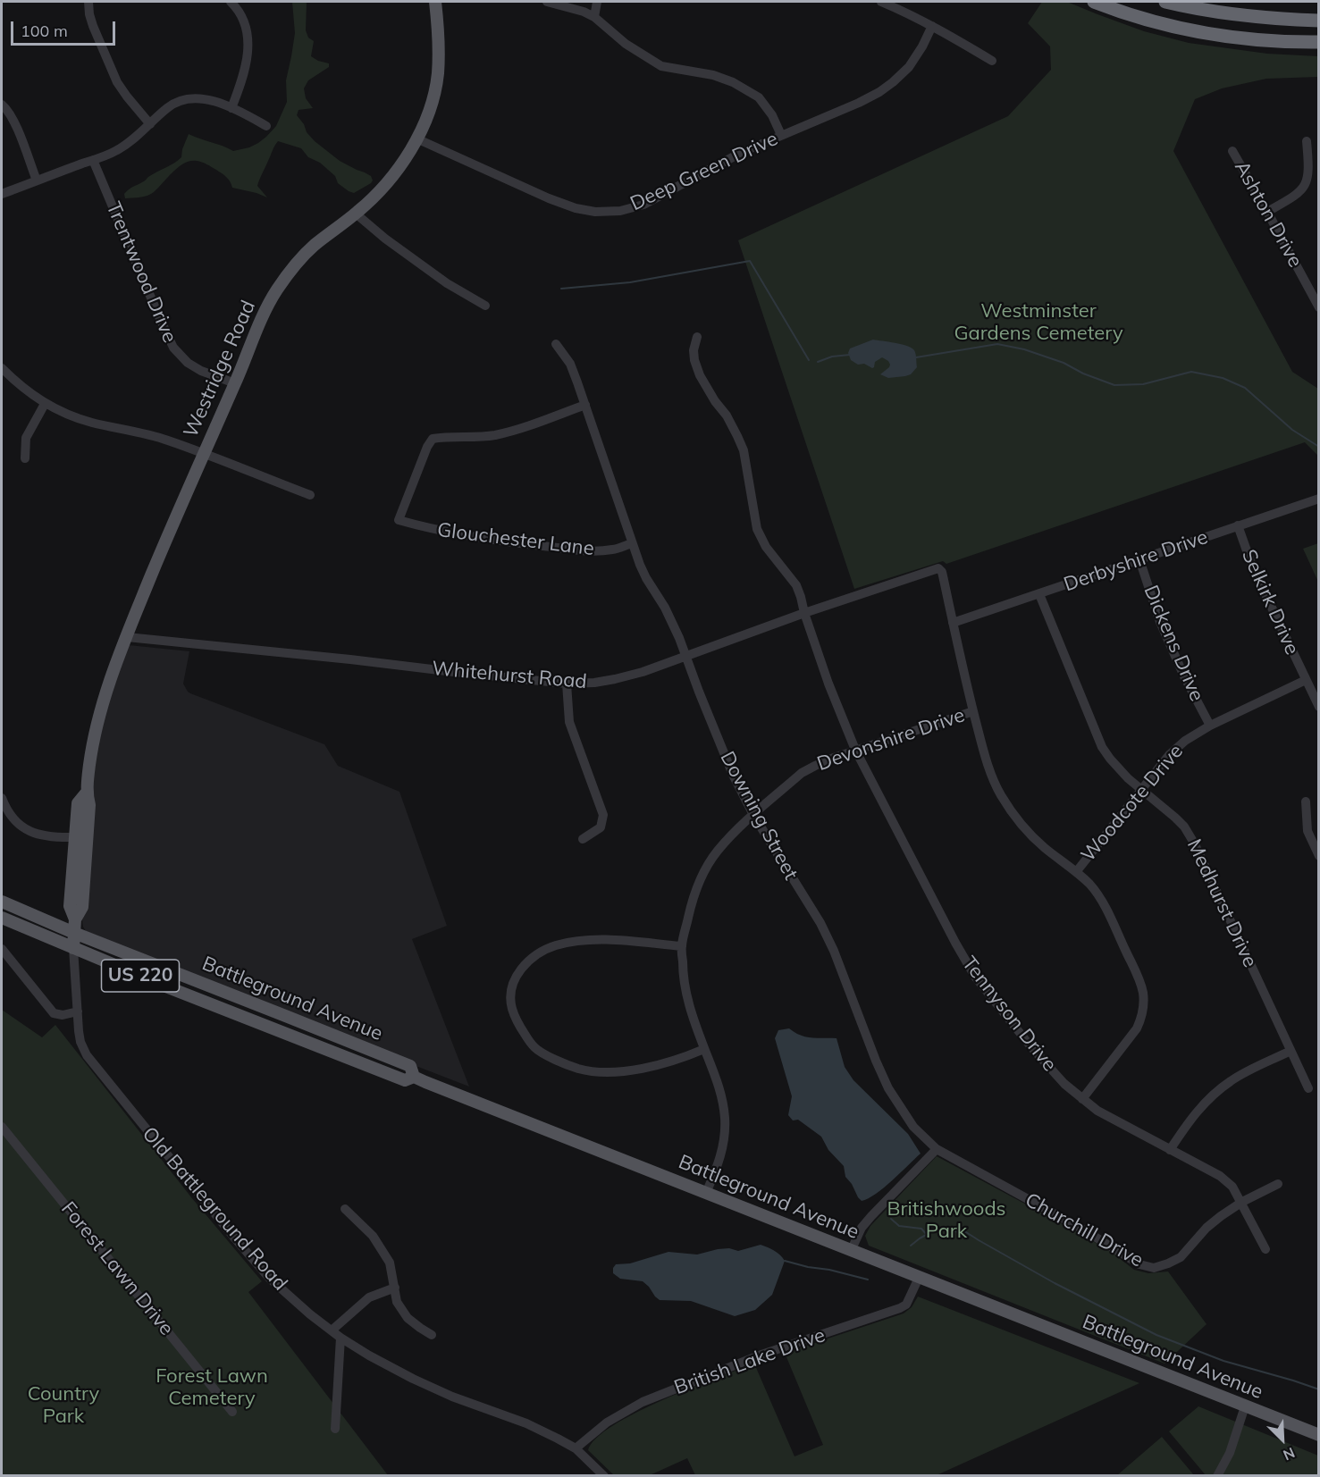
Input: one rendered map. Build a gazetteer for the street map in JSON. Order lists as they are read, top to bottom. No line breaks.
{"streets":{"main road":["Westridge Road","US 220","Battleground Avenue"],"street":["Deep Green Drive","Ashton Drive","Trentwood Drive","Glouchester Lane","Derbyshire Drive","Selkirk Drive","Dickens Drive","Whitehurst Road","Devonshire Drive","Woodcote Drive","Downing Street","Medhurst Drive","Tennyson Drive","Old Battleground Road","Churchill Drive","Forest Lawn Drive","British Lake Drive"]},"crossings":[["Deep Green Drive","Westridge Road"],["Trentwood Drive","Westridge Road"],["Westridge Road","Whitehurst Road"],["Westridge Road","Battleground Avenue"],["Westridge Road","Old Battleground Road"],["Glouchester Lane","Downing Street"],["Derbyshire Drive","Selkirk Drive"],["Derbyshire Drive","Dickens Drive"],["Derbyshire Drive","Whitehurst Road"],["Derbyshire Drive","Medhurst Drive"],["Selkirk Drive","Woodcote Drive"],["Dickens Drive","Woodcote Drive"],["Whitehurst Road","Downing Street"],["Whitehurst Road","Tennyson Drive"],["Devonshire Drive","Downing Street"],["Devonshire Drive","Battleground Avenue"],["Devonshire Drive","Tennyson Drive"],["Woodcote Drive","Medhurst Drive"],["Downing Street","Churchill Drive"],["Battleground Avenue","British Lake Drive"],["Tennyson Drive","Churchill Drive"],["Old Battleground Road","British Lake Drive"]],"parks":["Westminster Gardens Cemetery","Britishwoods Park","Forest Lawn Cemetery","Country Park"],"scale_bar":"100 m","north":"bottom right"}
